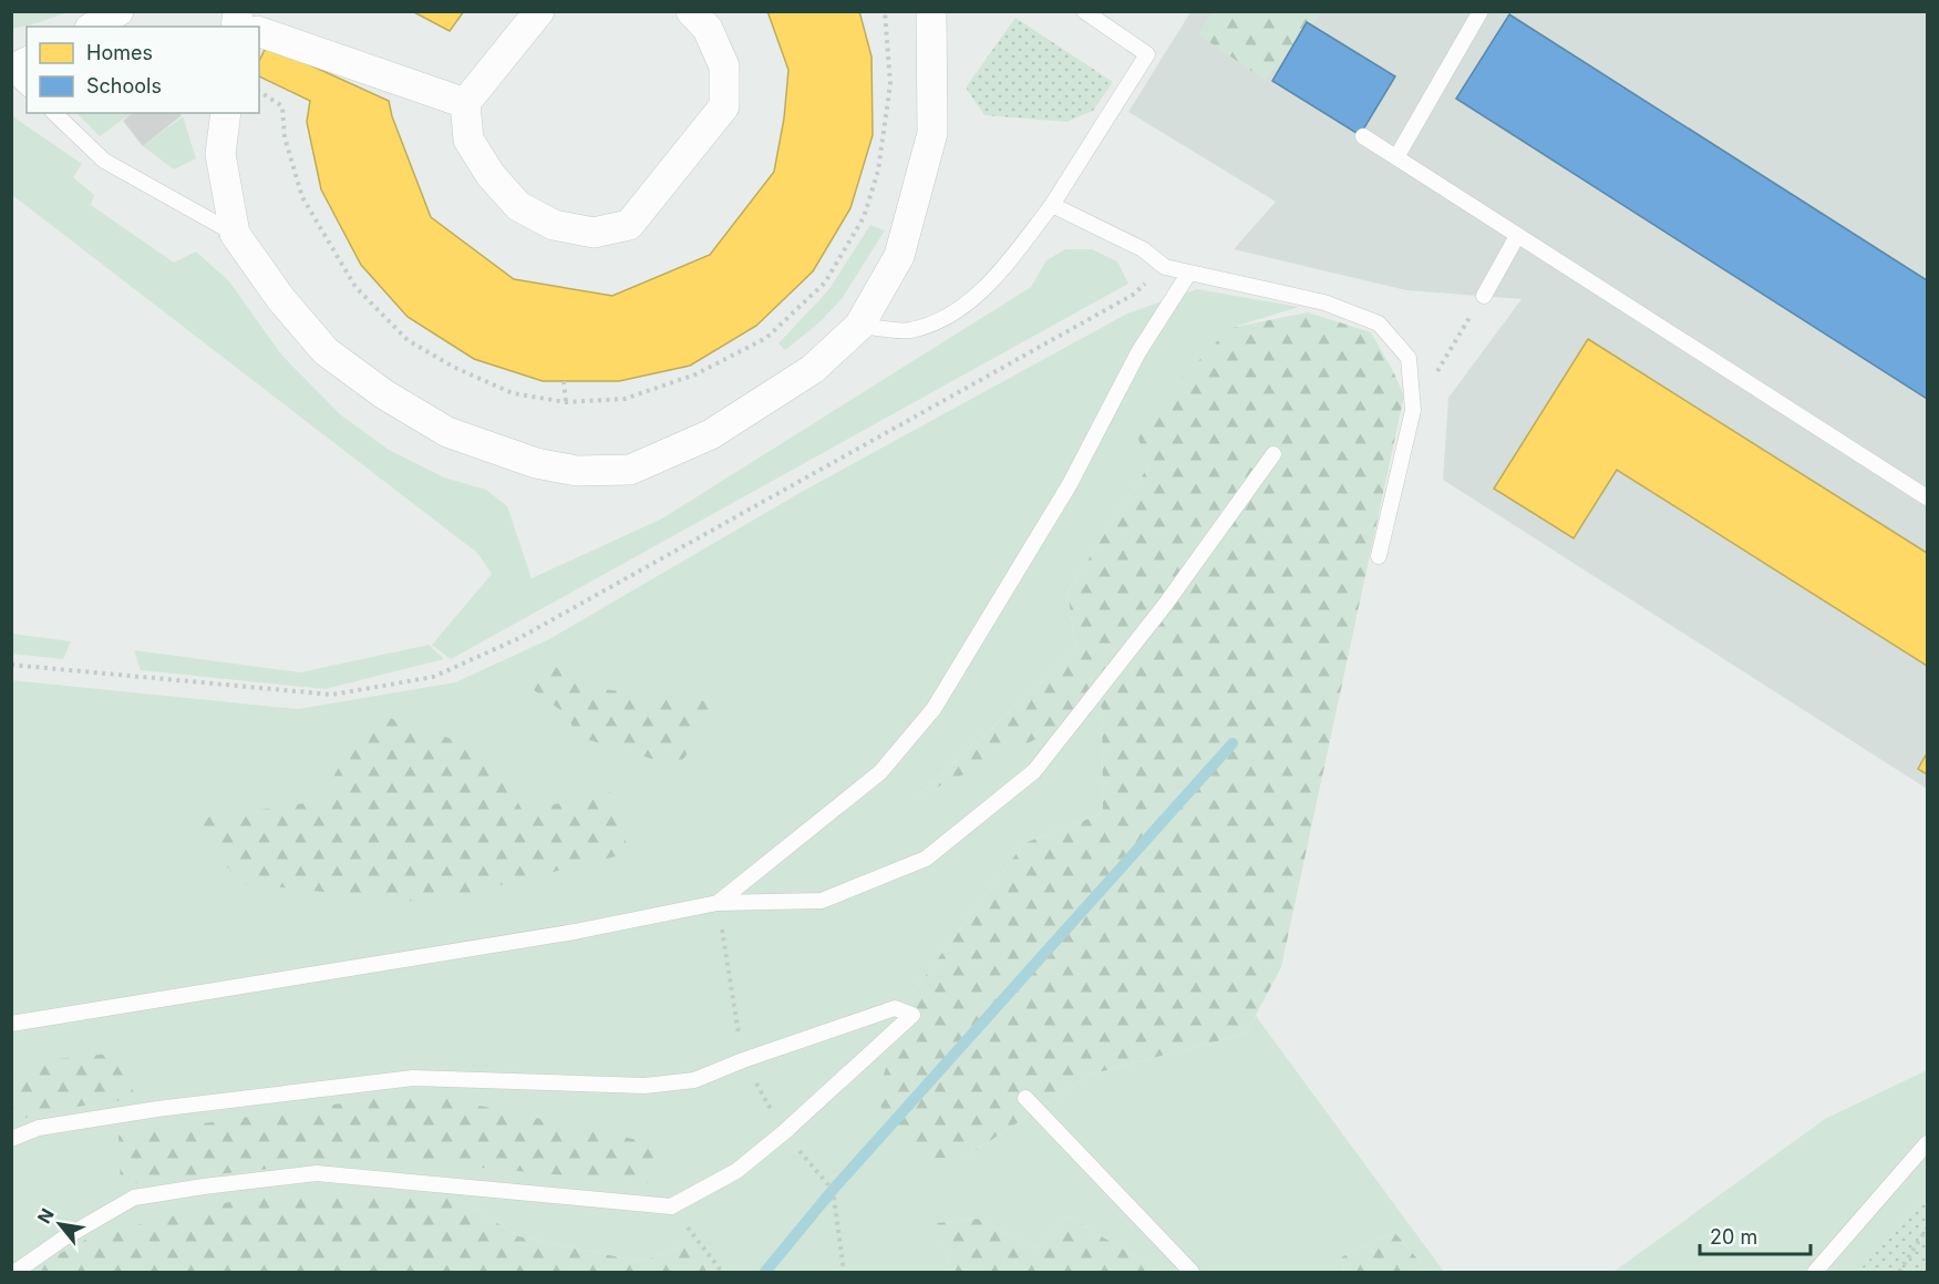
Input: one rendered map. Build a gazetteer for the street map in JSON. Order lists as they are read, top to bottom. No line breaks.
{"legend":["Homes","Schools"],"scale_bar":"20 m","north":"top left"}
